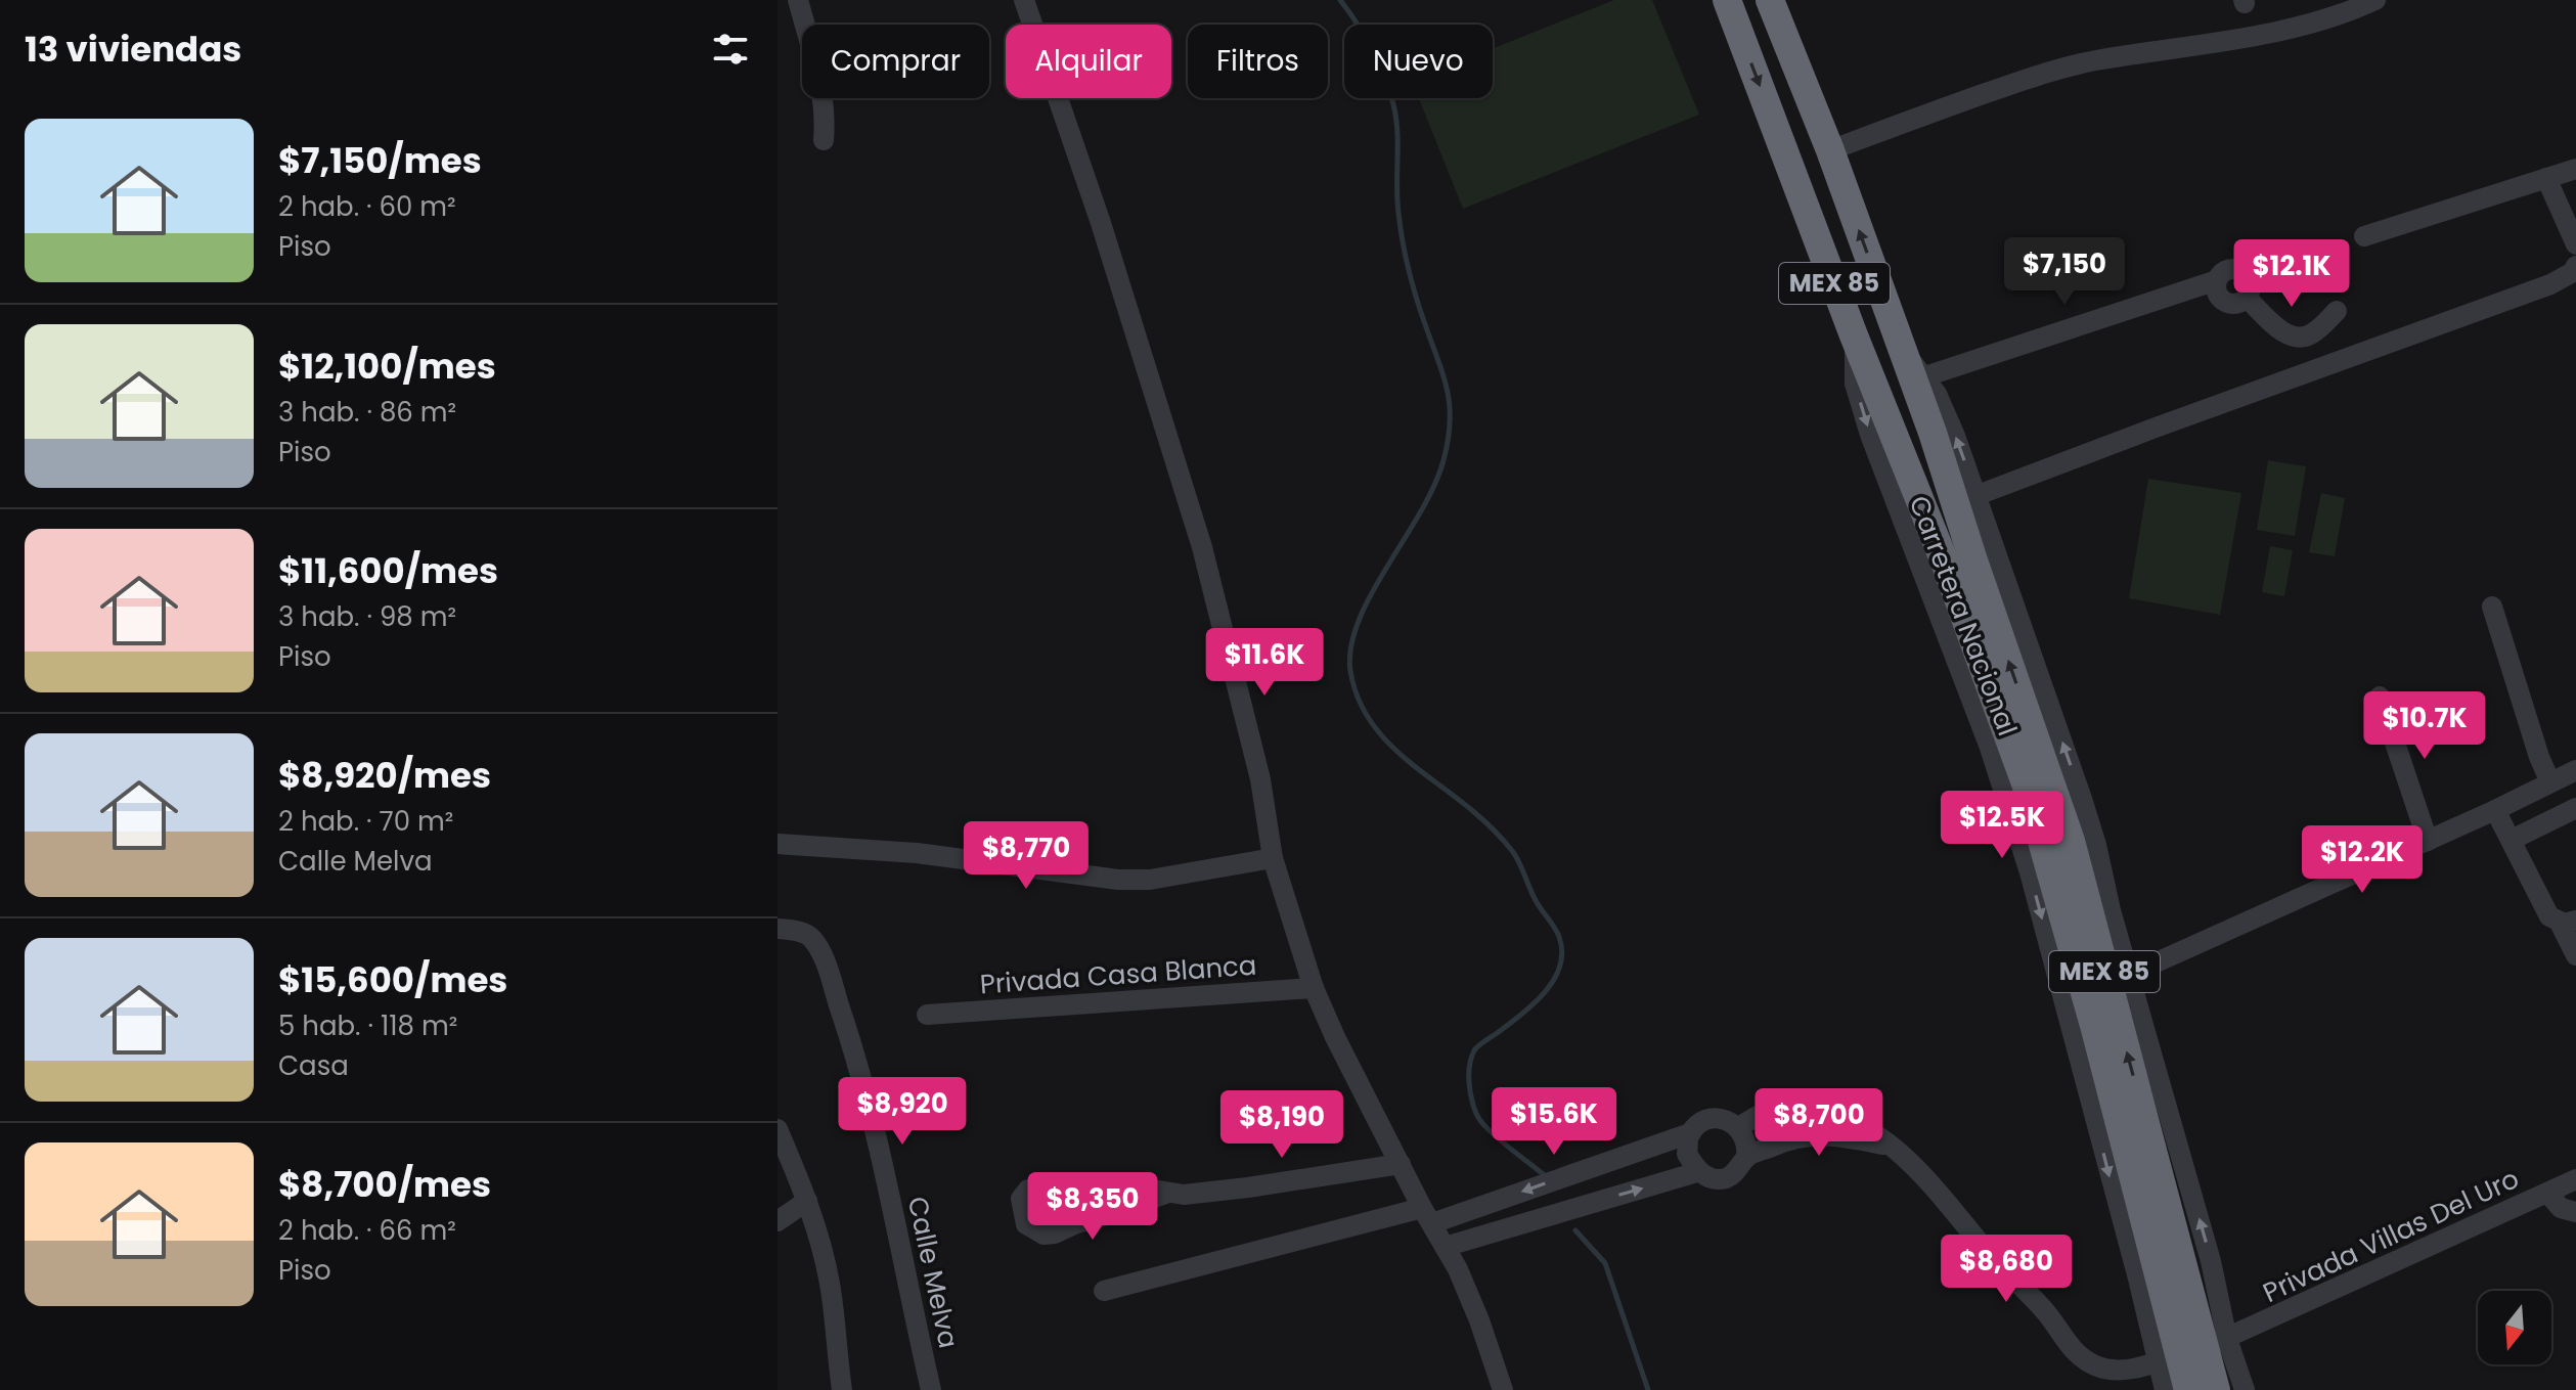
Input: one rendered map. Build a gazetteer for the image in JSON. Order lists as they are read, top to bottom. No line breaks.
{"streets":{"highway":["MEX 85","Carretera Nacional"],"street":["Privada Casa Blanca","Privada Villas Del Uro","Calle Melva"]},"crossings":[["MEX 85","Carretera Nacional"],["MEX 85","Privada Villas Del Uro"]],"north":"bottom","page":{"heading":"13 viviendas","chip":["Comprar","Alquilar","Filtros","Nuevo"],"list":[{"name":"$7,150/mes","note":"2 hab. · 60 m² · Piso"},{"name":"$12,100/mes","note":"3 hab. · 86 m² · Piso"},{"name":"$11,600/mes","note":"3 hab. · 98 m² · Piso"},{"name":"$8,920/mes","note":"2 hab. · 70 m² · Calle Melva"},{"name":"$15,600/mes","note":"5 hab. · 118 m² · Casa"},{"name":"$8,700/mes","note":"2 hab. · 66 m² · Piso"}],"price":["$7,150","$12.1K","$11.6K","$10.7K","$12.5K","$8,770","$12.2K","$8,920","$15.6K","$8,700","$8,190","$8,350","$8,680"]}}
